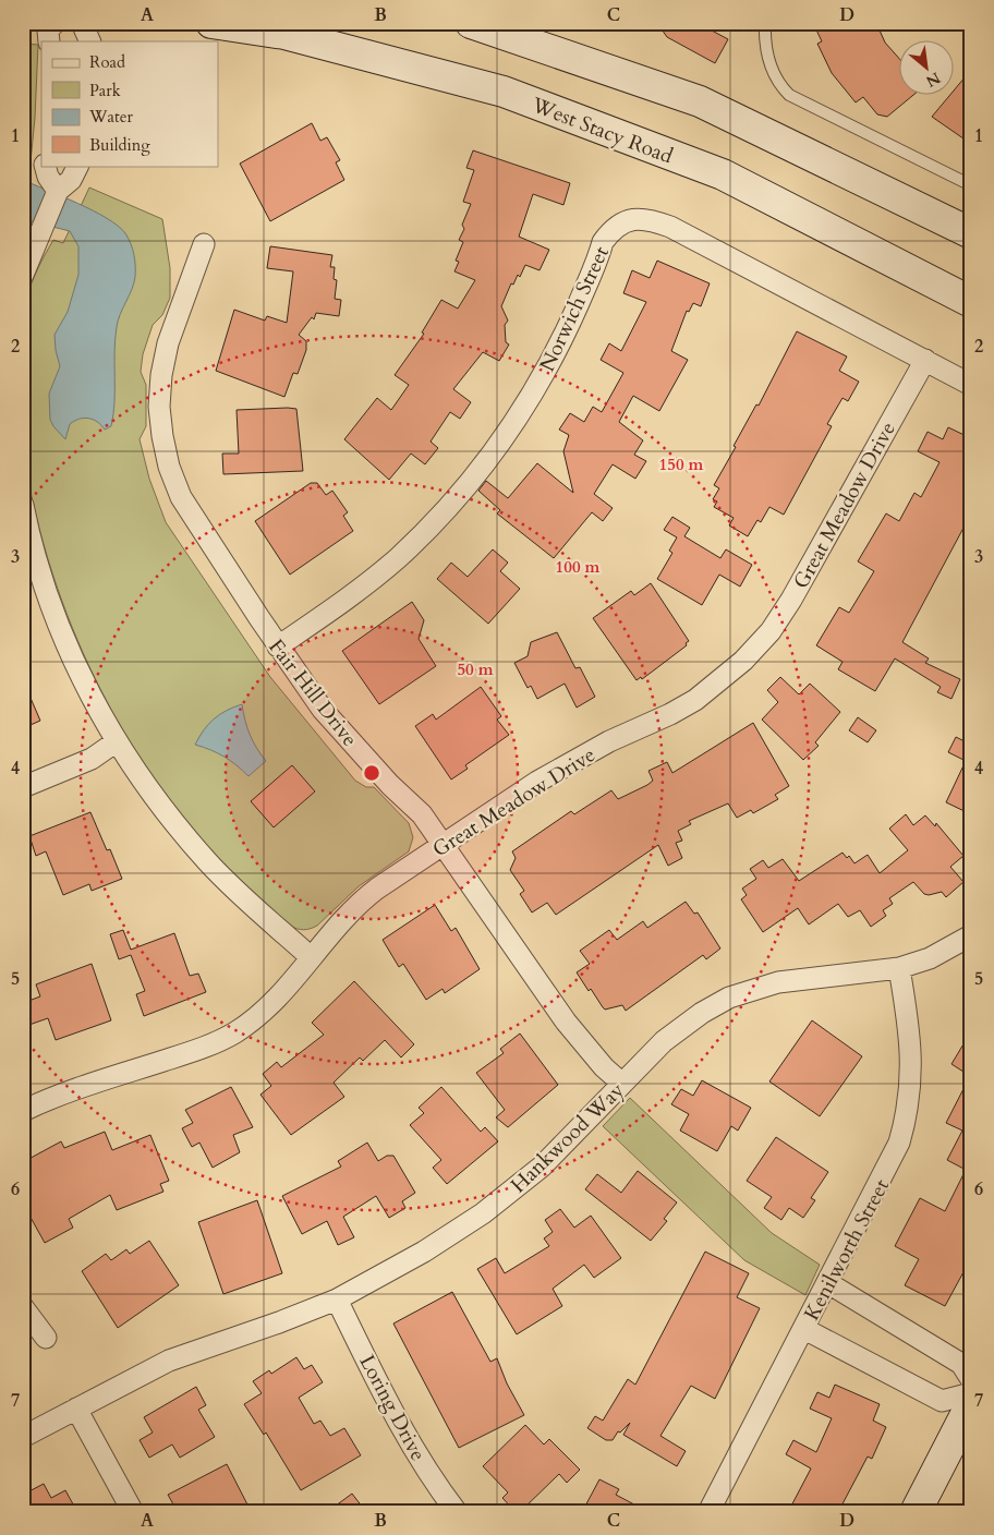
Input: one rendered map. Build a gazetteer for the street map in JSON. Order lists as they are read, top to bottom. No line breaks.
{"streets":{"main road":["West Stacy Road"],"street":["Norwich Street","Great Meadow Drive","Fair Hill Drive","Hankwood Way","Kenilworth Street","Loring Drive"]},"crossings":[["Norwich Street","Great Meadow Drive"],["Norwich Street","Fair Hill Drive"],["Great Meadow Drive","Fair Hill Drive"],["Fair Hill Drive","Hankwood Way"],["Hankwood Way","Kenilworth Street"],["Hankwood Way","Loring Drive"]],"legend":["Road","Park","Water","Building"],"north":"bottom right","grid":{"columns":["A","B","C","D"],"rows":["1","2","3","4","5","6","7"]},"rings":["150 m","100 m","50 m"]}
